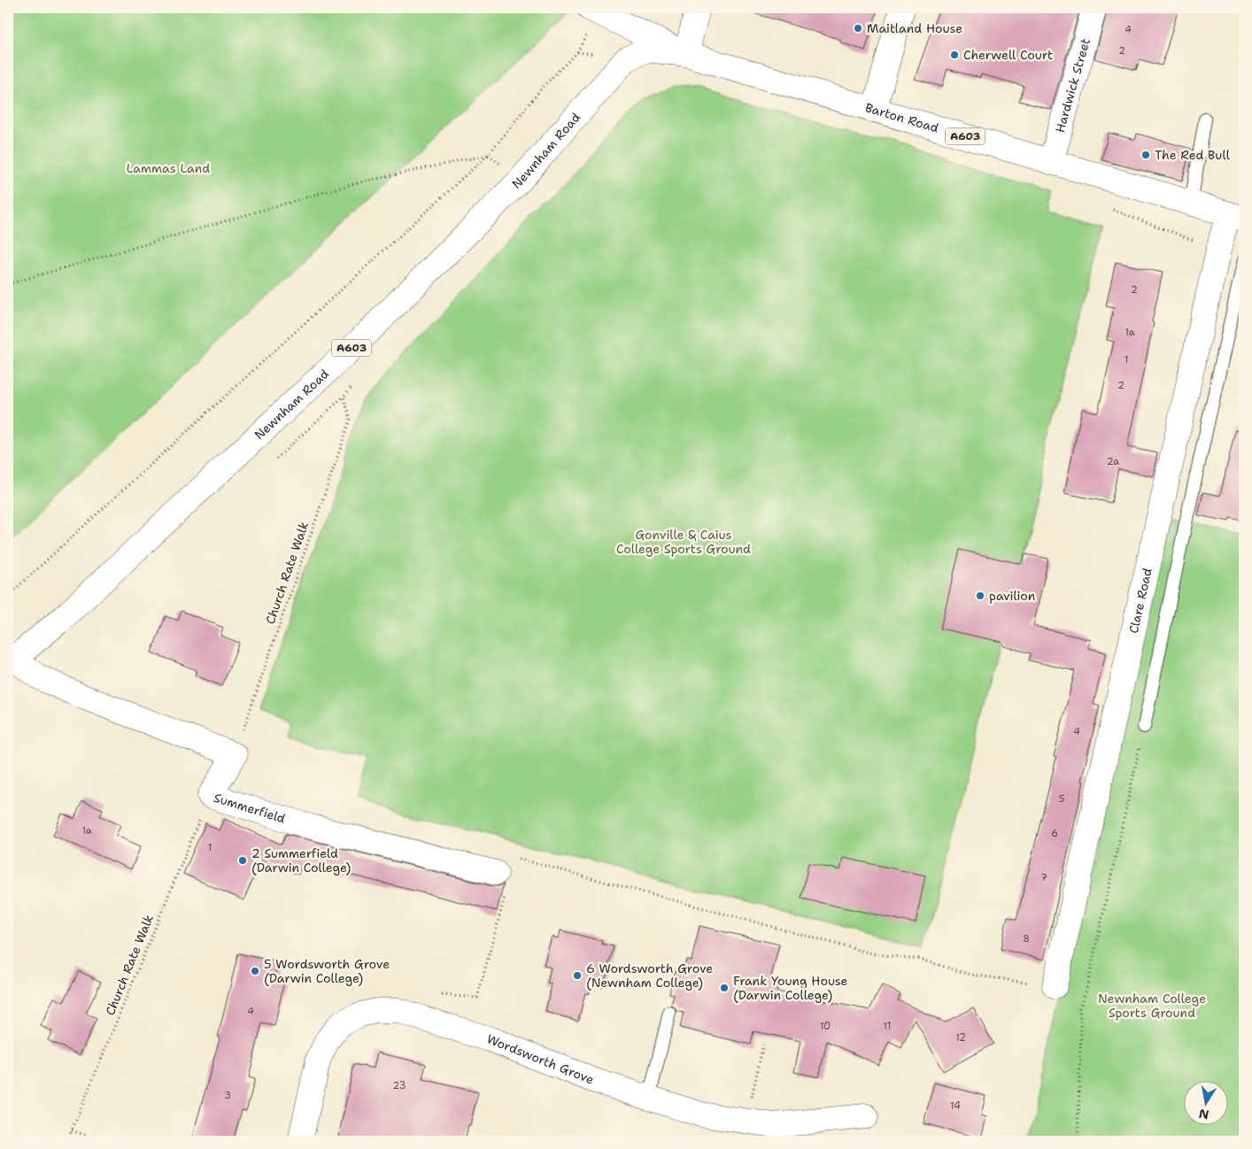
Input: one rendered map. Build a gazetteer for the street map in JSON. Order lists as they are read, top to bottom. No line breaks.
{"streets":{"street":["Hardwick Street","Barton Road","A603","Newnham Road","Clare Road","Summerfield","Wordsworth Grove"],"path":["Church Rate Walk"]},"crossings":[["Hardwick Street","Barton Road"],["Barton Road","Newnham Road"],["Barton Road","Clare Road"],["Church Rate Walk","Summerfield"]],"parks":["Lammas Land","Gonville & Caius College Sports Ground","Newnham College Sports Ground"],"places":["Maitland House","Cherwell Court","The Red Bull","pavilion","2 Summerfield (Darwin College)","5 Wordsworth Grove (Darwin College)","6 Wordsworth Grove (Newnham College)","Frank Young House (Darwin College)"],"house_numbers":["4","2","2","1a","1","2","2a","4","5","1a","6","1","7","8","4","10","11","12","23","3","14"],"north":"bottom"}
